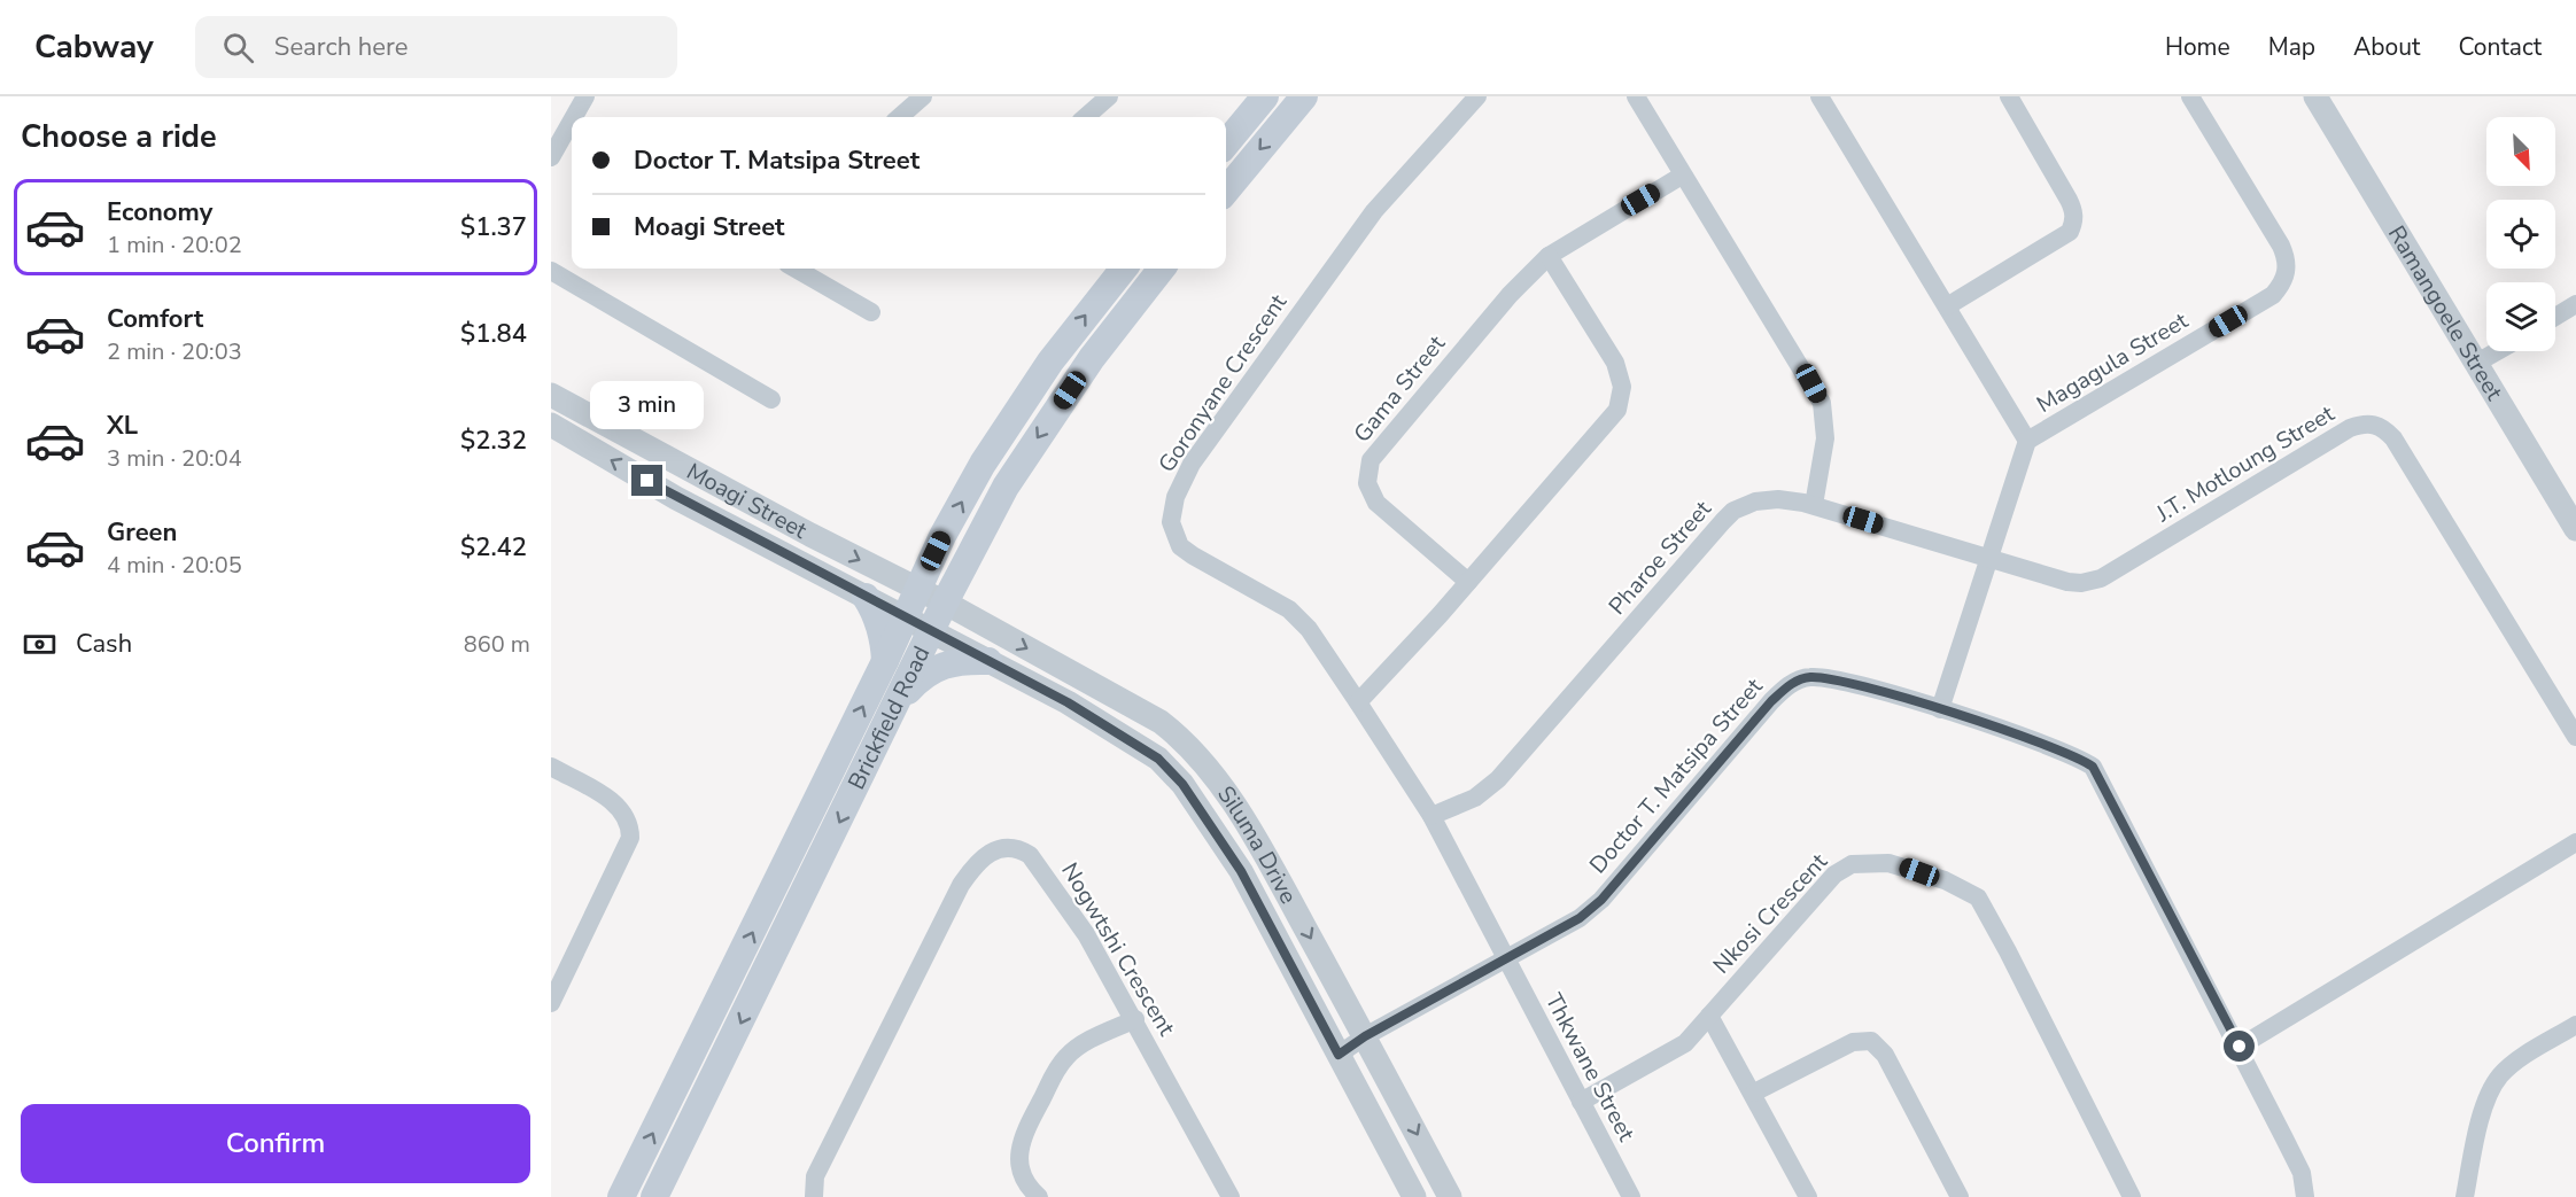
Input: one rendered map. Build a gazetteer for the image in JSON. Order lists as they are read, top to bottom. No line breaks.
{"streets":{"main road":["Brickfield Road"],"street":["Ramangoele Street","Magagula Street","Goronyane Crescent","Gama Street","J.T. Motloung Street","Moagi Street","Pharoe Street","Doctor T. Matsipa Street","Siluma Drive","Nkosi Crescent","Nogwtshi Crescent","Thkwane Street"]},"crossings":[["Magagula Street","J.T. Motloung Street"],["Magagula Street","Pharoe Street"],["Magagula Street","Doctor T. Matsipa Street"],["Goronyane Crescent","Pharoe Street"],["Goronyane Crescent","Doctor T. Matsipa Street"],["Goronyane Crescent","Thkwane Street"],["J.T. Motloung Street","Pharoe Street"],["Moagi Street","Brickfield Road"],["Moagi Street","Siluma Drive"],["Brickfield Road","Siluma Drive"],["Doctor T. Matsipa Street","Siluma Drive"],["Doctor T. Matsipa Street","Thkwane Street"],["Nkosi Crescent","Thkwane Street"]],"north":"bottom right","page":{"header":"Cabway","search":"Search here","nav":["Home","Map","About","Contact"],"heading":"Choose a ride","banner":["Doctor T. Matsipa Street","Moagi Street"],"list":[{"name":"Economy","note":"1 min · 20:02","value":"$1.37"},{"name":"Comfort","note":"2 min · 20:03","value":"$1.84"},{"name":"XL","note":"3 min · 20:04","value":"$2.32"},{"name":"Green","note":"4 min · 20:05","value":"$2.42"}],"bubble":"3 min","pay":["Cash","860 m"],"buttons":"Confirm"}}
